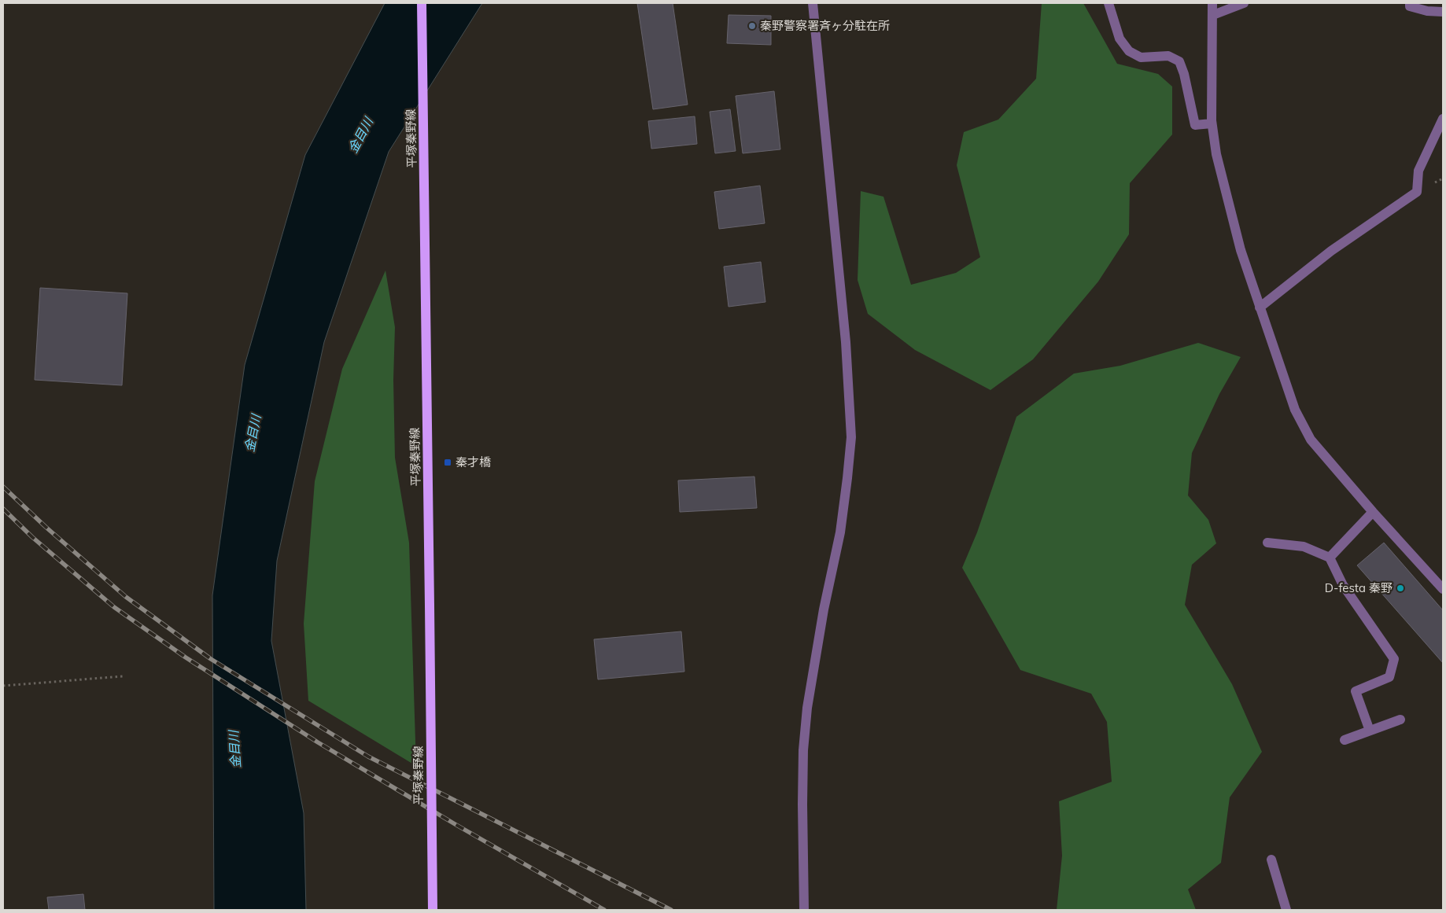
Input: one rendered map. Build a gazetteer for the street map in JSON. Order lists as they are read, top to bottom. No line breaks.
{"streets":{"main road":["平塚秦野線"]},"water":["金目川"],"places":{"other":["秦野警察署斉ヶ分駐在所","D-festa 秦野"],"transit":["秦才橋"]}}
